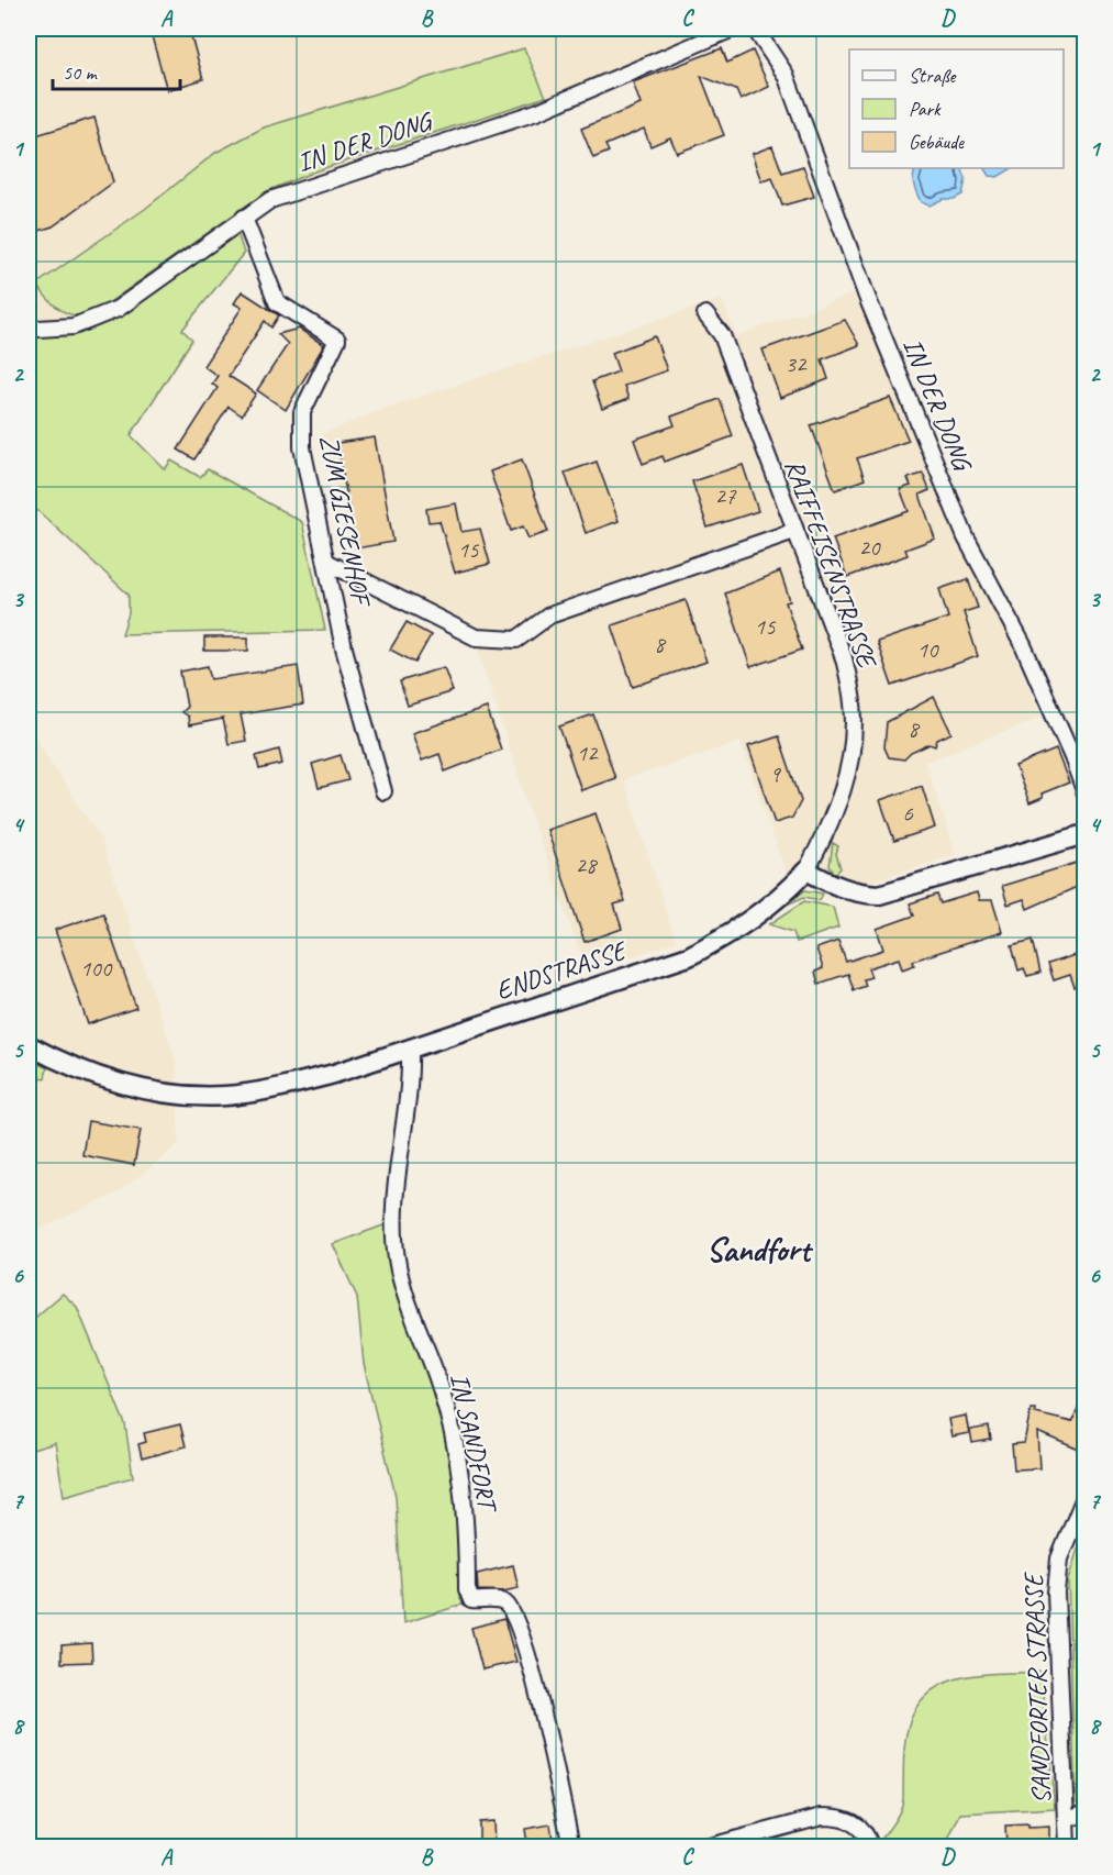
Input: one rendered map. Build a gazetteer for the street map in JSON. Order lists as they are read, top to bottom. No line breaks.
{"streets":{"street":["IN DER DONG","ZUM GIESENHOF","RAIFFEISENSTRASSE","ENDSTRASSE","IN SANDFORT","SANDFORTER STRASSE"]},"crossings":[["IN DER DONG","ZUM GIESENHOF"],["RAIFFEISENSTRASSE","ENDSTRASSE"],["ENDSTRASSE","IN SANDFORT"]],"districts":["Sandfort"],"house_numbers":["32","27","20","15","15","8","10","8","12","9","6","28","100"],"legend":["Straße","Park","Gebäude"],"scale_bar":"50 m","grid":{"columns":["A","B","C","D"],"rows":["1","2","3","4","5","6","7","8"]}}
